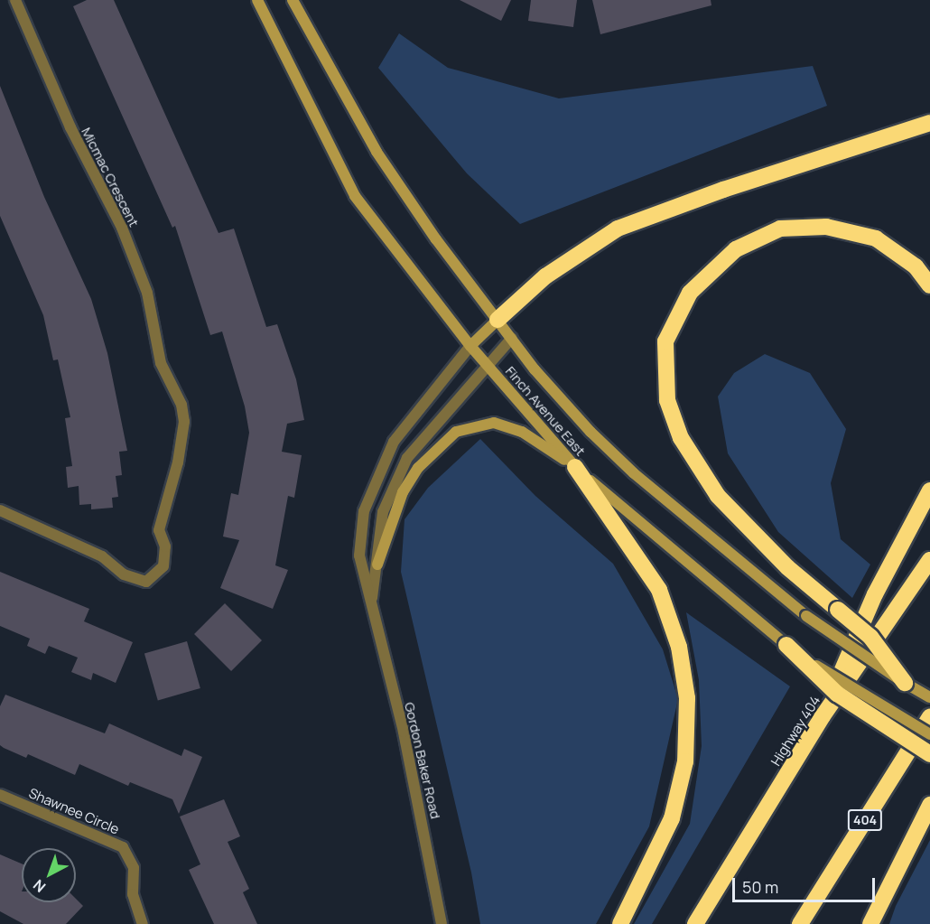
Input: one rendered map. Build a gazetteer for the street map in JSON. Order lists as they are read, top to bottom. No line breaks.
{"streets":{"highway":["Highway 404","404"],"main road":["Finch Avenue East"],"street":["Micmac Crescent","Gordon Baker Road","Shawnee Circle"]},"crossings":[["Finch Avenue East","Gordon Baker Road"]],"scale_bar":"50 m","north":"bottom left"}
